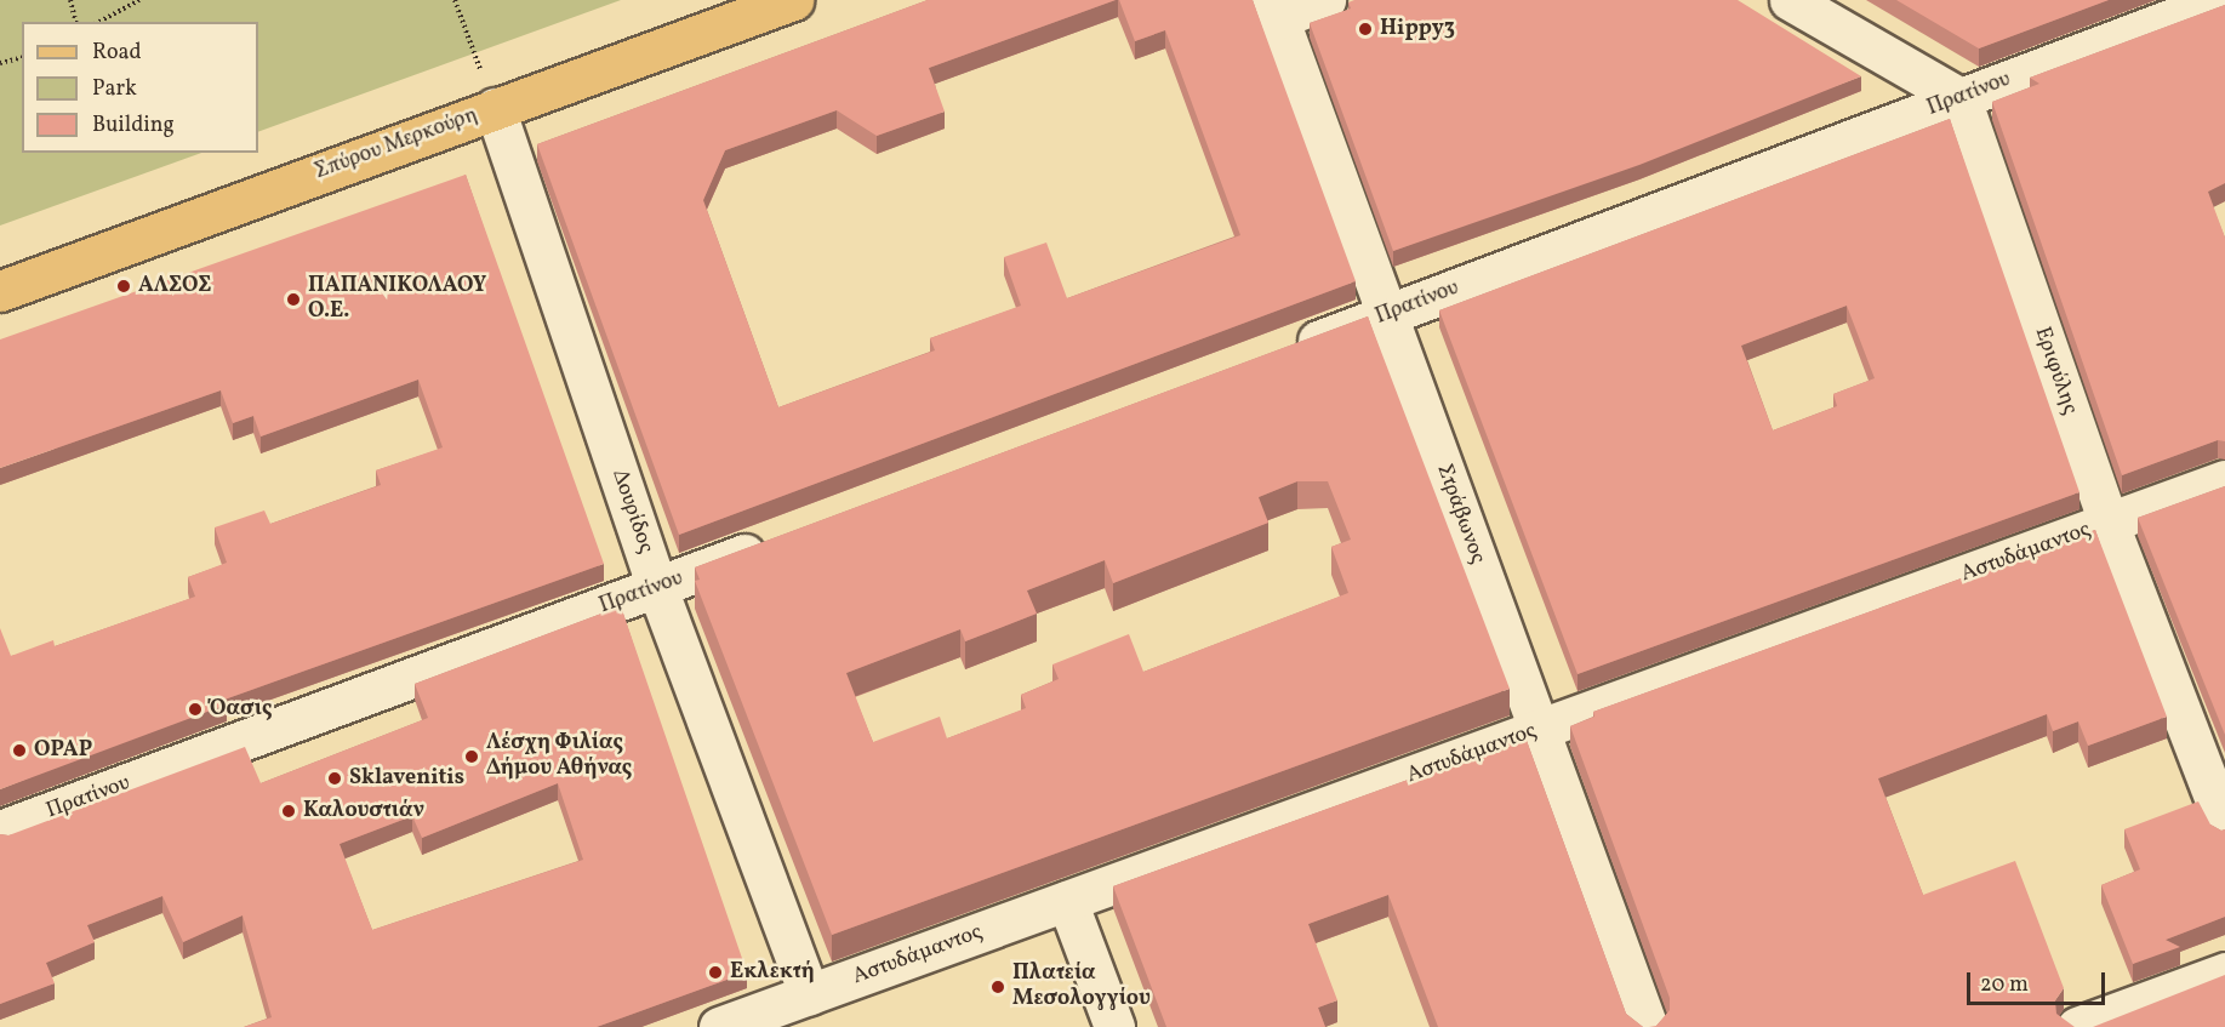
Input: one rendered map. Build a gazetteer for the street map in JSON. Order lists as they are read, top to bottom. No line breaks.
{"streets":{"main road":["Σπύρου Μερκούρη"],"street":["Πρατίνου","Εριφύλης","Δουρίδος","Στράβωνος","Αστυδάμαντος"]},"crossings":[["Πρατίνου","Εριφύλης"],["Πρατίνου","Δουρίδος"],["Πρατίνου","Στράβωνος"],["Σπύρου Μερκούρη","Δουρίδος"],["Εριφύλης","Αστυδάμαντος"],["Δουρίδος","Αστυδάμαντος"],["Στράβωνος","Αστυδάμαντος"]],"places":["Hippy3","ΑΛΣΟΣ","ΠΑΠΑΝΙΚΟΛΑΟΥ Ο.Ε.","Όασις","OPAP","Λέσχη Φιλίας Δήμου Αθήνας","Sklavenitis","Καλουστιάν","Εκλεκτή","Πλατεία Μεσολογγίου"],"legend":["Road","Park","Building"],"scale_bar":"20 m"}
